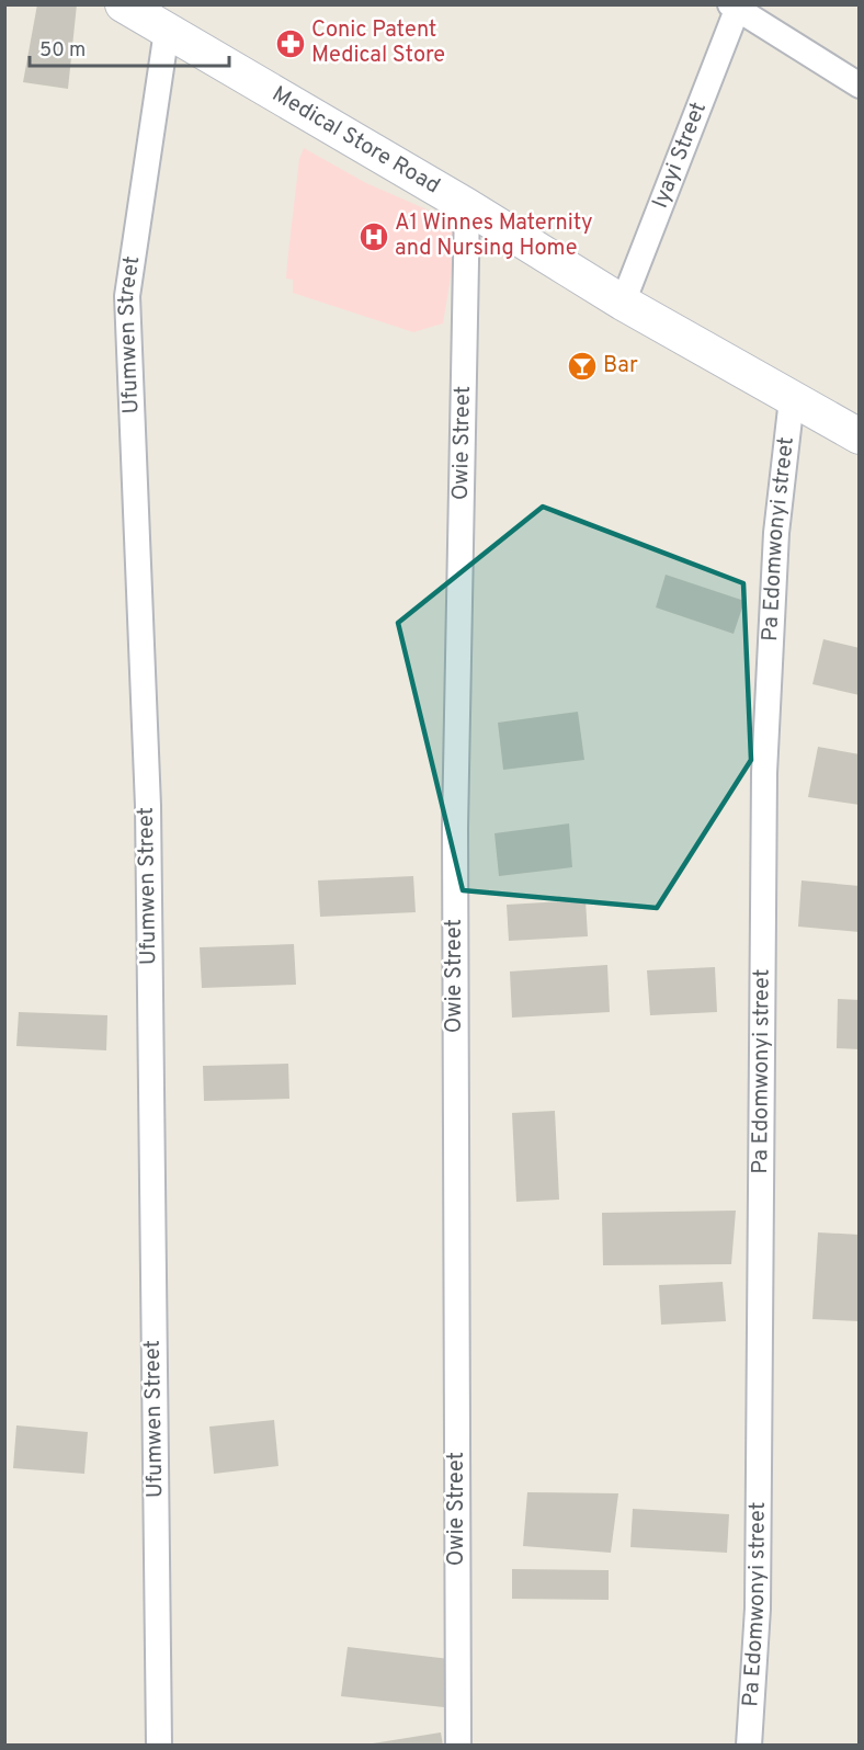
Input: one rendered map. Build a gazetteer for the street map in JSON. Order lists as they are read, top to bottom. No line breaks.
{"streets":{"street":["Medical Store Road","Iyayi Street","Ufumwen Street","Owie Street","Pa Edomwonyi street"]},"crossings":[["Medical Store Road","Iyayi Street"],["Medical Store Road","Ufumwen Street"],["Medical Store Road","Owie Street"],["Medical Store Road","Pa Edomwonyi street"]],"places":{"pharmacy":["Conic Patent Medical Store"],"hospital":["A1 Winnes Maternity and Nursing Home"],"bar":["Bar"]},"scale_bar":"50 m"}
